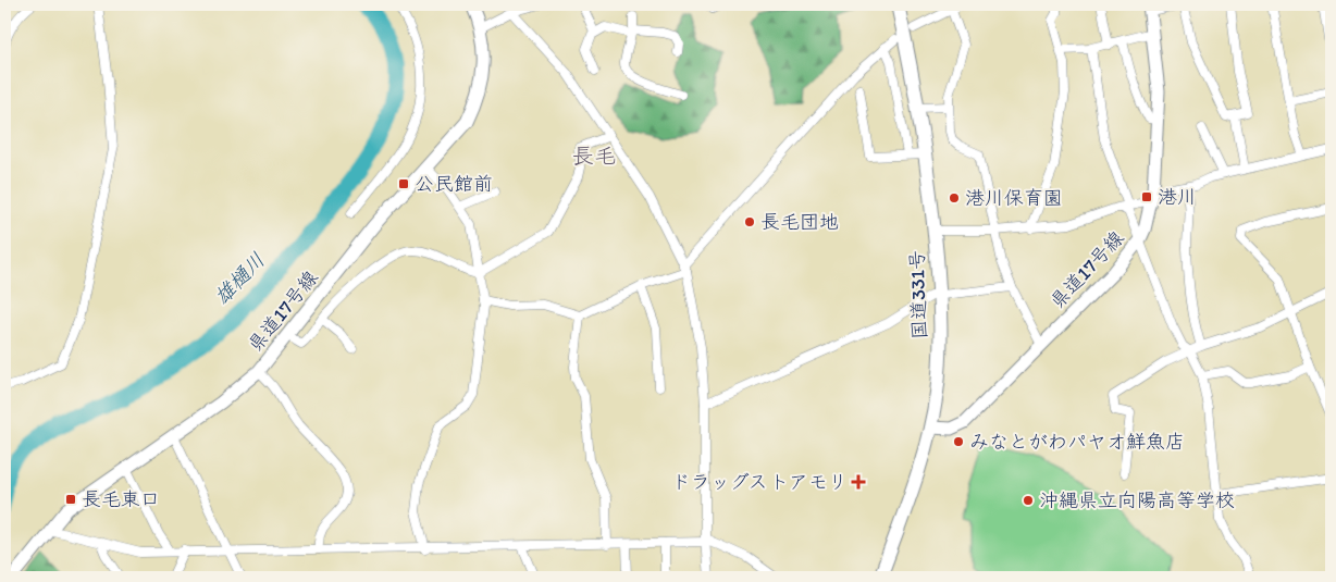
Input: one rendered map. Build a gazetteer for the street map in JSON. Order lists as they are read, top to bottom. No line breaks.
{"streets":{"highway":["国道331号"],"main road":["県道17号線"]},"crossings":[["県道17号線","国道331号"]],"districts":["長毛"],"water":["雄樋川"],"places":{"transit":["公民館前","港川","長毛東口"],"other":["港川保育園","長毛団地","みなとがわパヤオ鮮魚店","沖縄県立向陽高等学校"],"health":["ドラッグストアモリ"]}}
